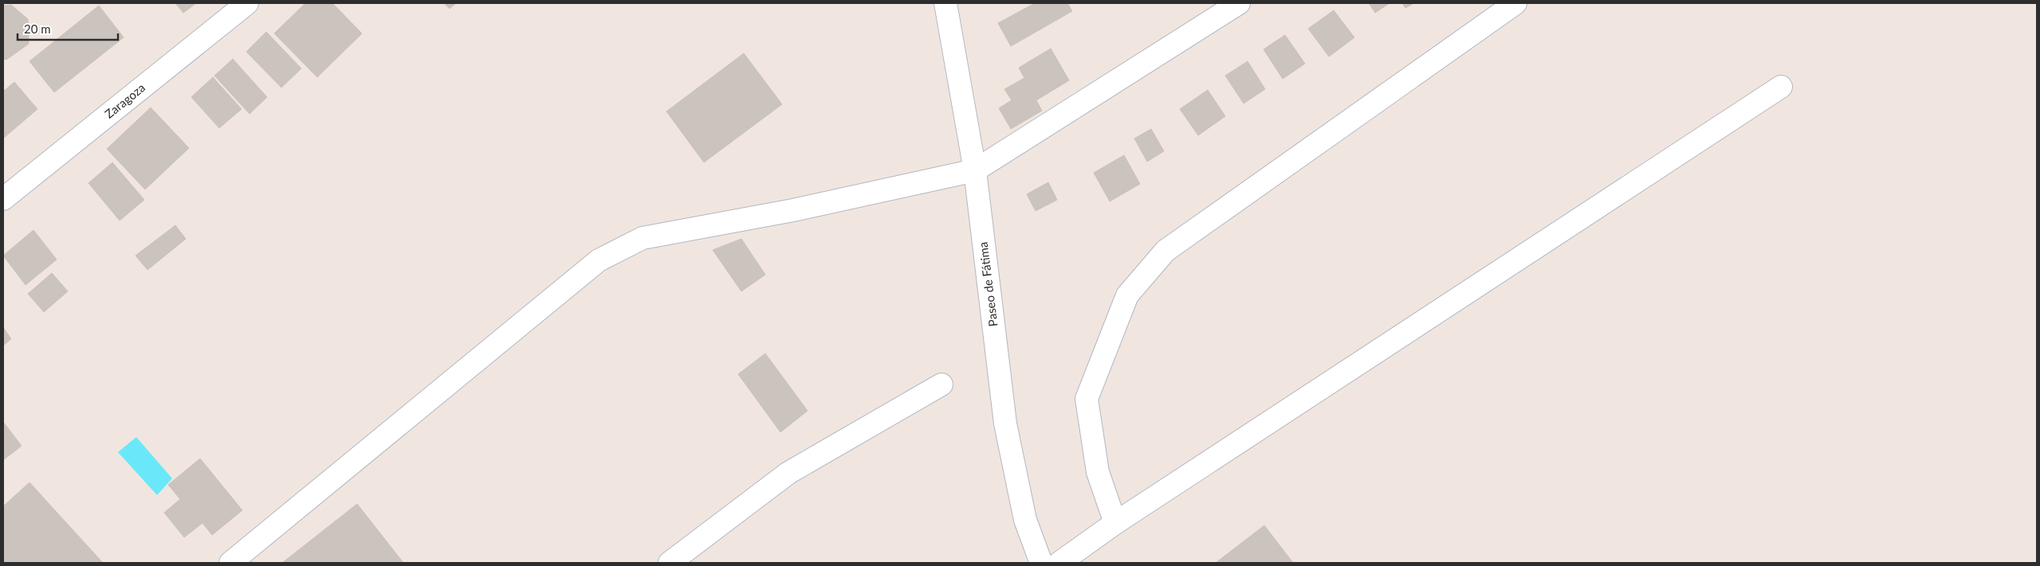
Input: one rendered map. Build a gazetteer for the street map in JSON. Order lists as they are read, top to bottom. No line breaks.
{"streets":{"street":["Zaragoza","Paseo de Fátima"]},"scale_bar":"20 m"}
